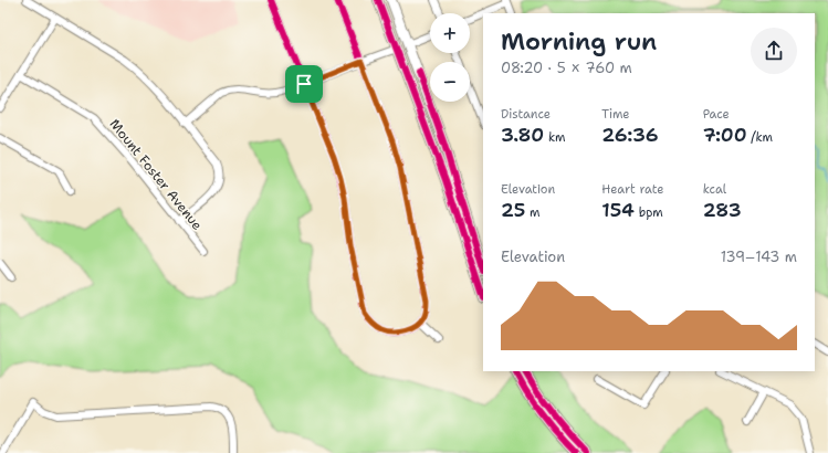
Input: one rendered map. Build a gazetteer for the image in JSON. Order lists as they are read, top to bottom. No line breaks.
{"streets":{"street":["Mount Foster Avenue"]},"page":{"map_buttons":["+","−"],"heading":["Morning run","08:20 · 5 × 760 m"],"stats":[["Distance","3.80 km"],["Time","26:36"],["Pace","7:00 /km"],["Elevation","25 m"],["Heart rate","154 bpm"],["kcal","283"]],"chart":["Elevation","139–143 m"]}}
